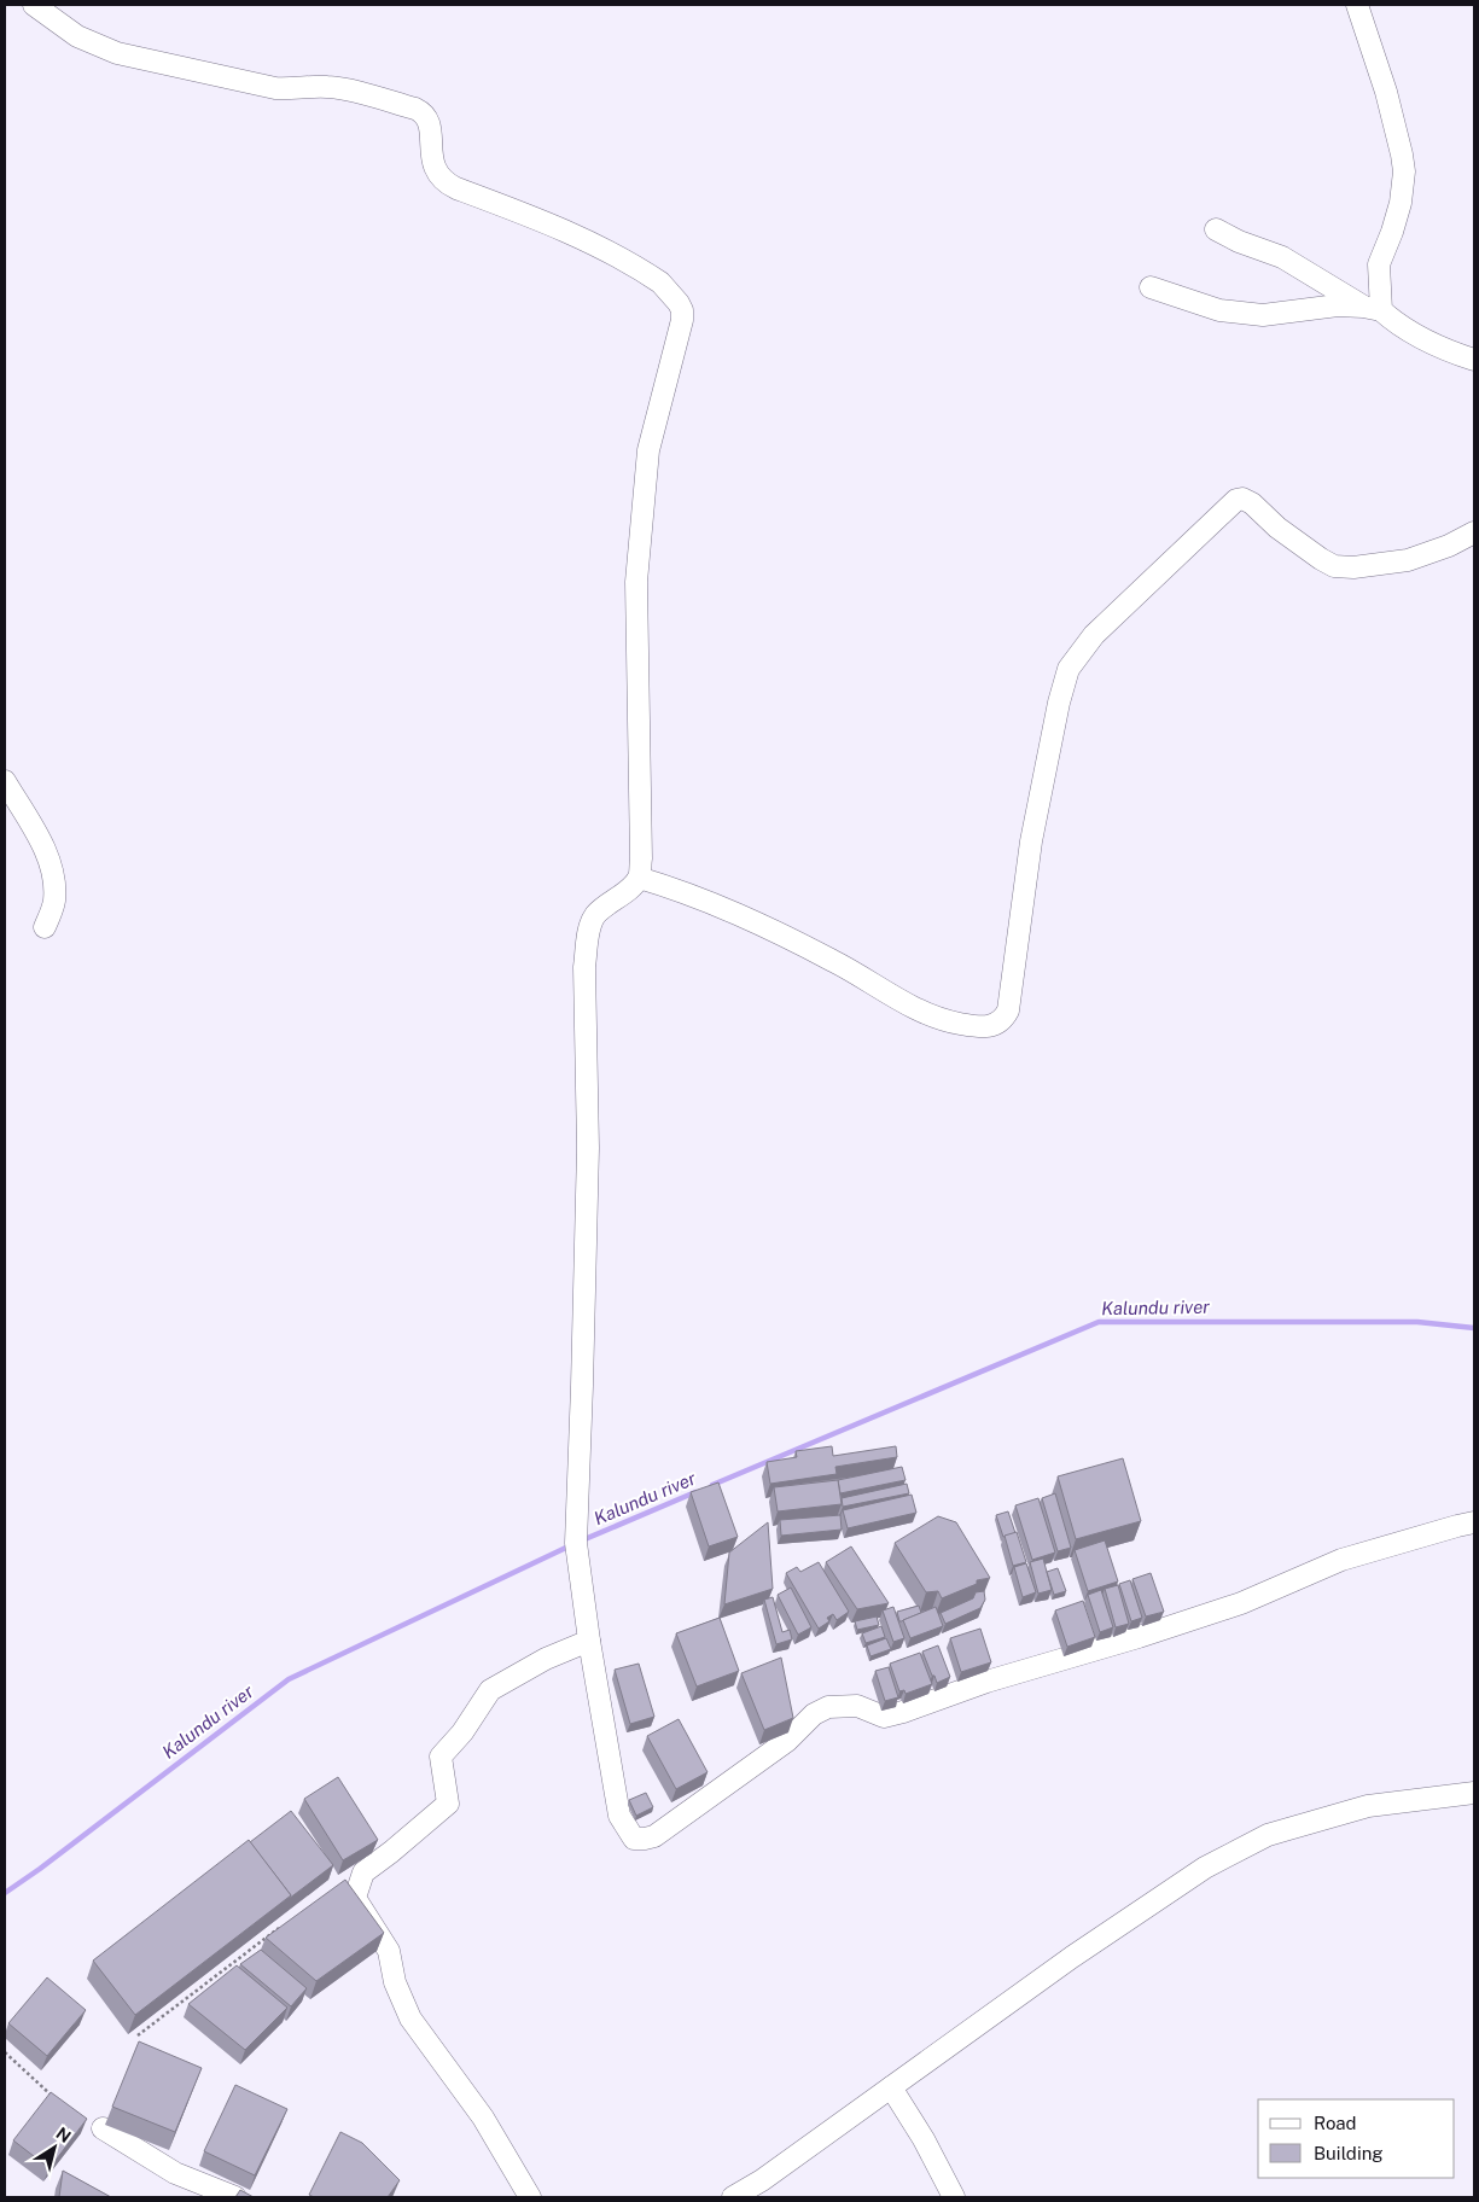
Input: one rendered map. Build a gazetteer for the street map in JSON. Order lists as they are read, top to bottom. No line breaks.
{"water":["Kalundu river"],"legend":["Road","Building"],"north":"top right"}
